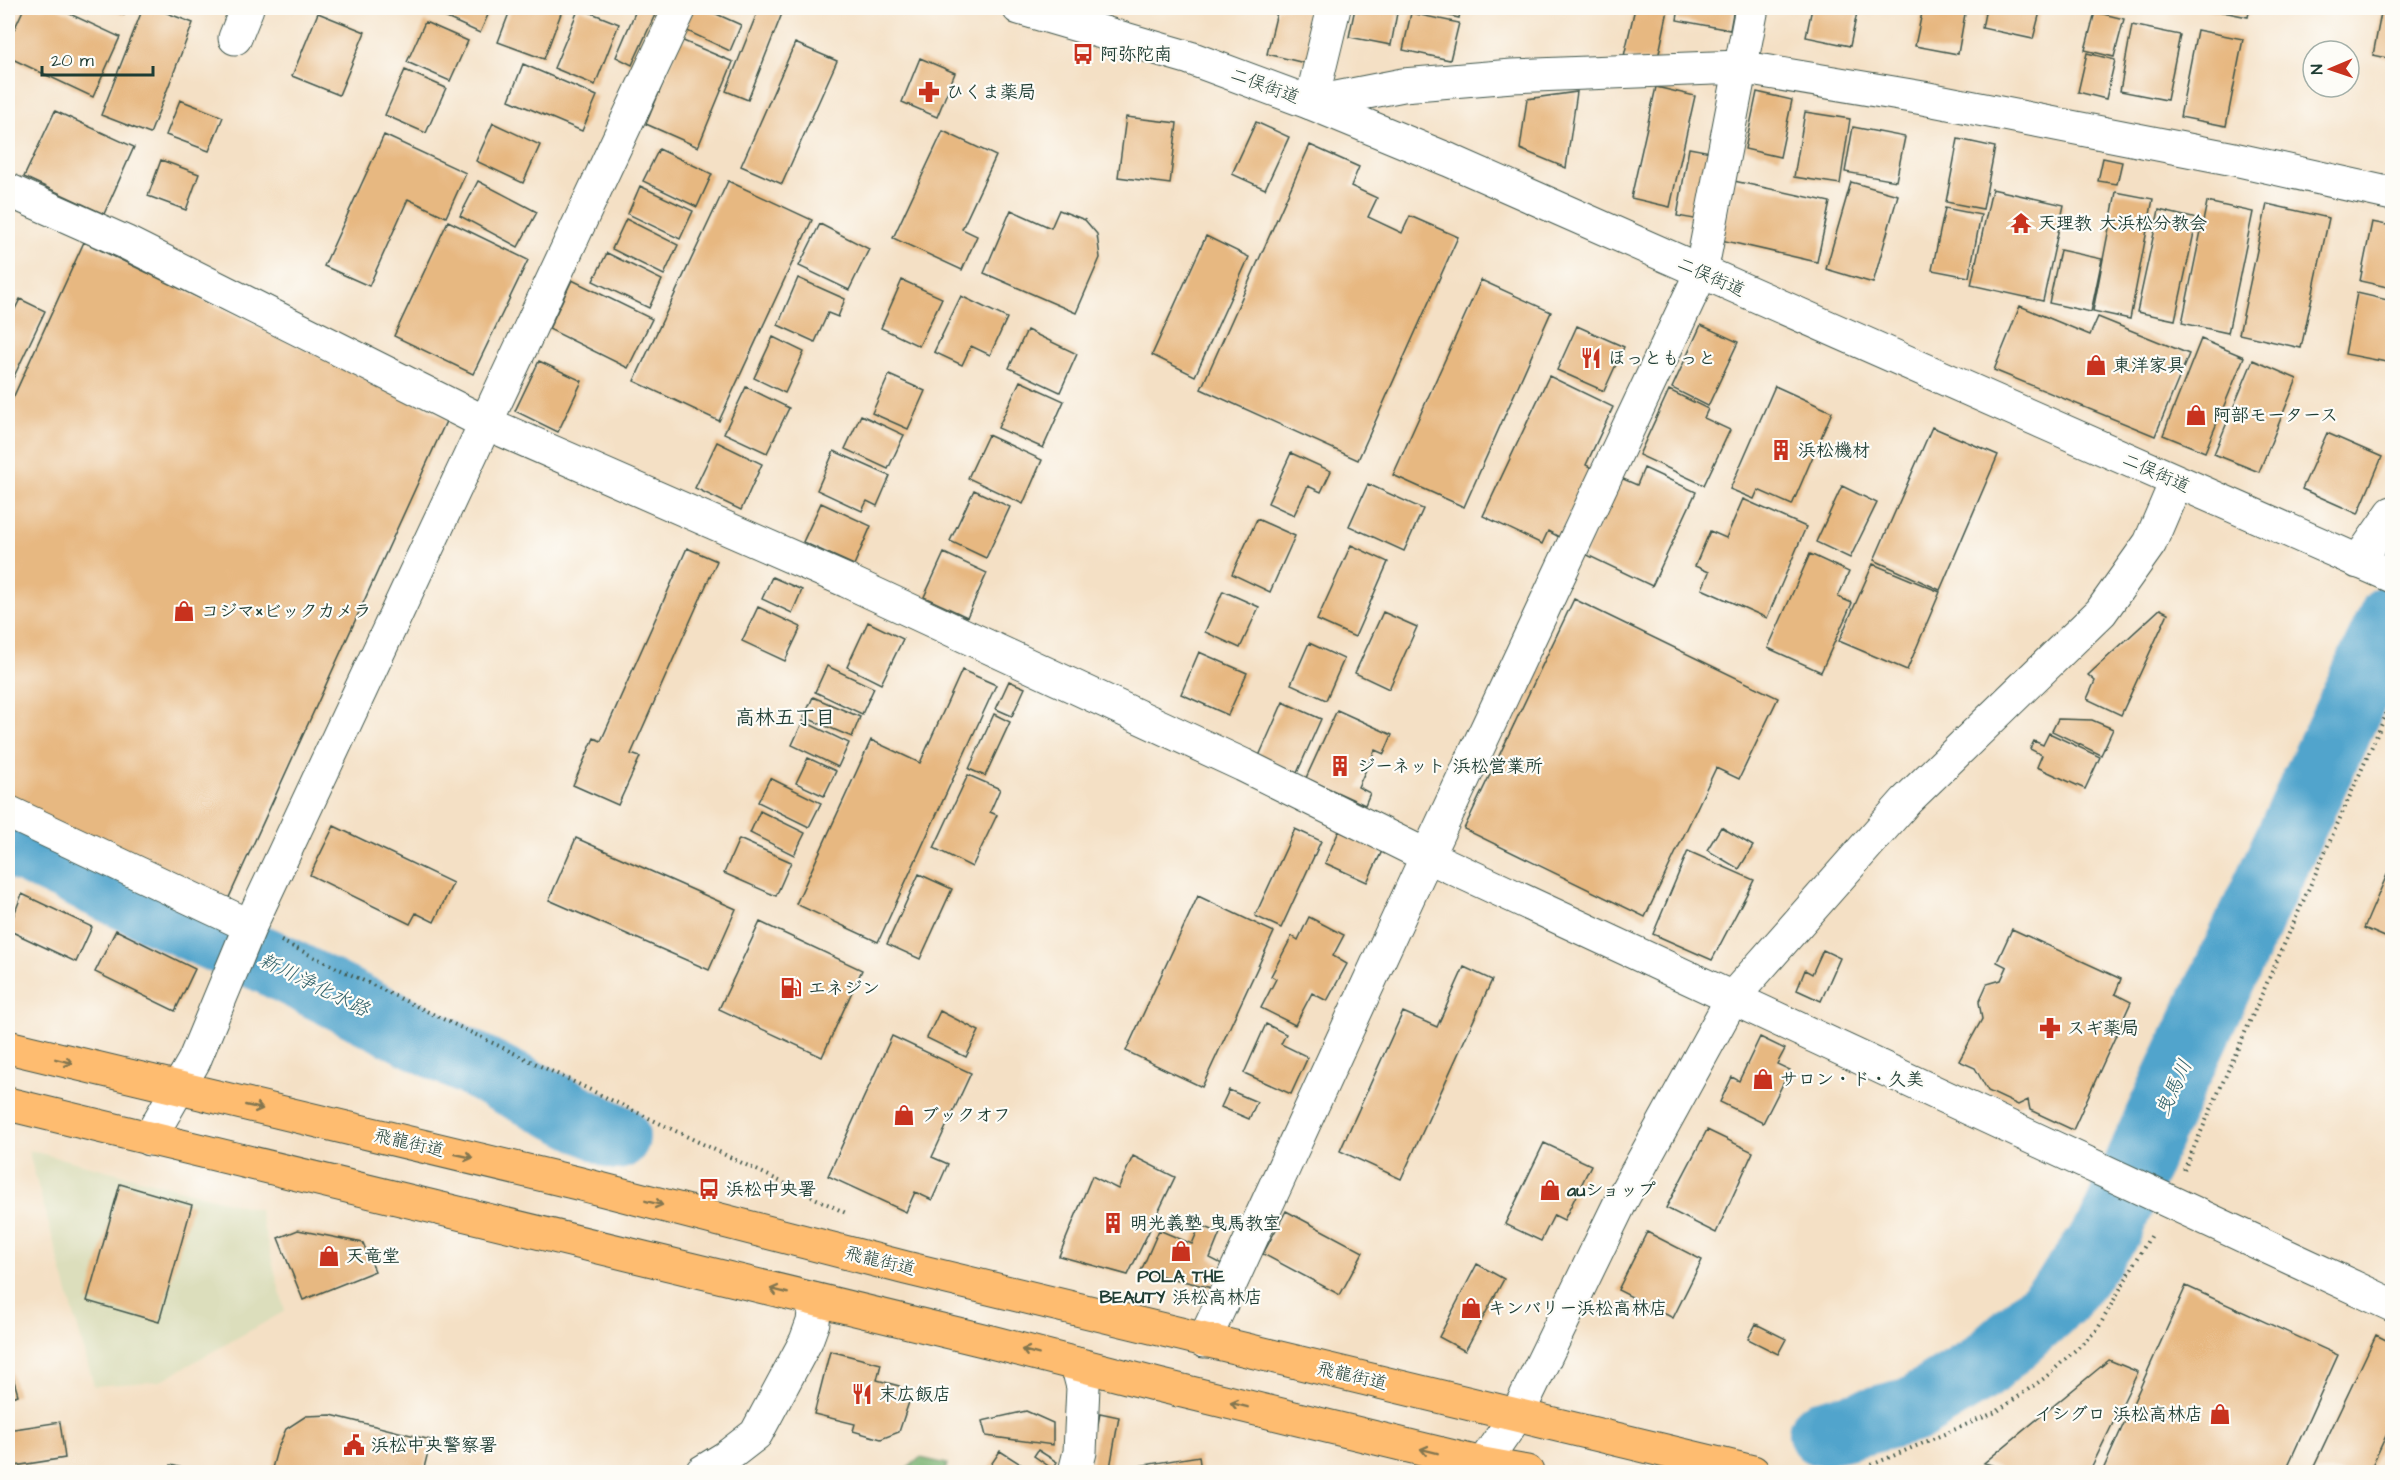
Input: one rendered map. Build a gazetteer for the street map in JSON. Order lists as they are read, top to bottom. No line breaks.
{"streets":{"highway":["飛龍街道"],"street":["二俣街道"]},"districts":["高林五丁目"],"water":["新川浄化水路","曳馬川"],"places":{"bus stop":["阿弥陀南","浜松中央署"],"pharmacy":["ひくま薬局","スギ薬局"],"temple":["天理教 大浜松分教会"],"restaurant":["ほっともっと","末広飯店"],"shop":["東洋家具","阿部モータース","コジマ×ビックカメラ","サロン・ド・久美","ブックオフ","auショップ","POLA THE BEAUTY 浜松高林店","天竜堂","キンバリー浜松高林店","イシグロ 浜松高林店"],"building":["浜松機材","ジーネット 浜松営業所","明光義塾 曳馬教室"],"fuel station":["エネジン"],"public building":["浜松中央警察署"]},"scale_bar":"20 m","north":"left"}
